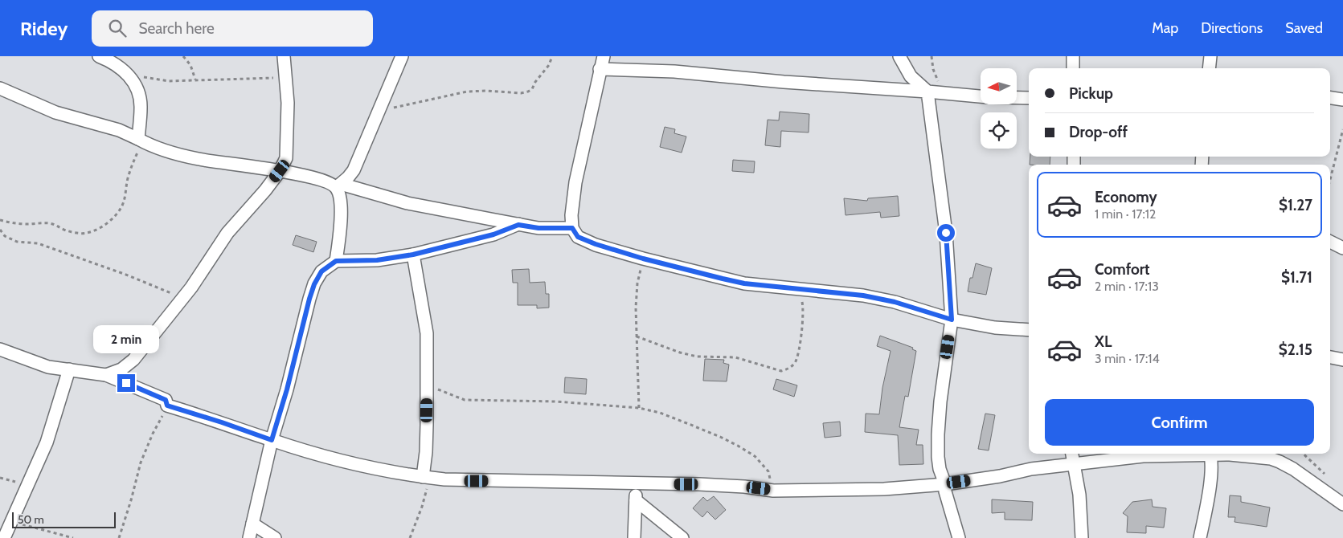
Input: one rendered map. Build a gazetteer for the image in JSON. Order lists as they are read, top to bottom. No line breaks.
{"scale_bar":"50 m","north":"left","page":{"header":"Ridey","search":"Search here","nav":["Map","Directions","Saved"],"banner":["Pickup","Drop-off"],"list":[{"name":"Economy","note":"1 min · 17:12","value":"$1.27"},{"name":"Comfort","note":"2 min · 17:13","value":"$1.71"},{"name":"XL","note":"3 min · 17:14","value":"$2.15"}],"bubble":"2 min","buttons":"Confirm","scale":"50 m"}}
